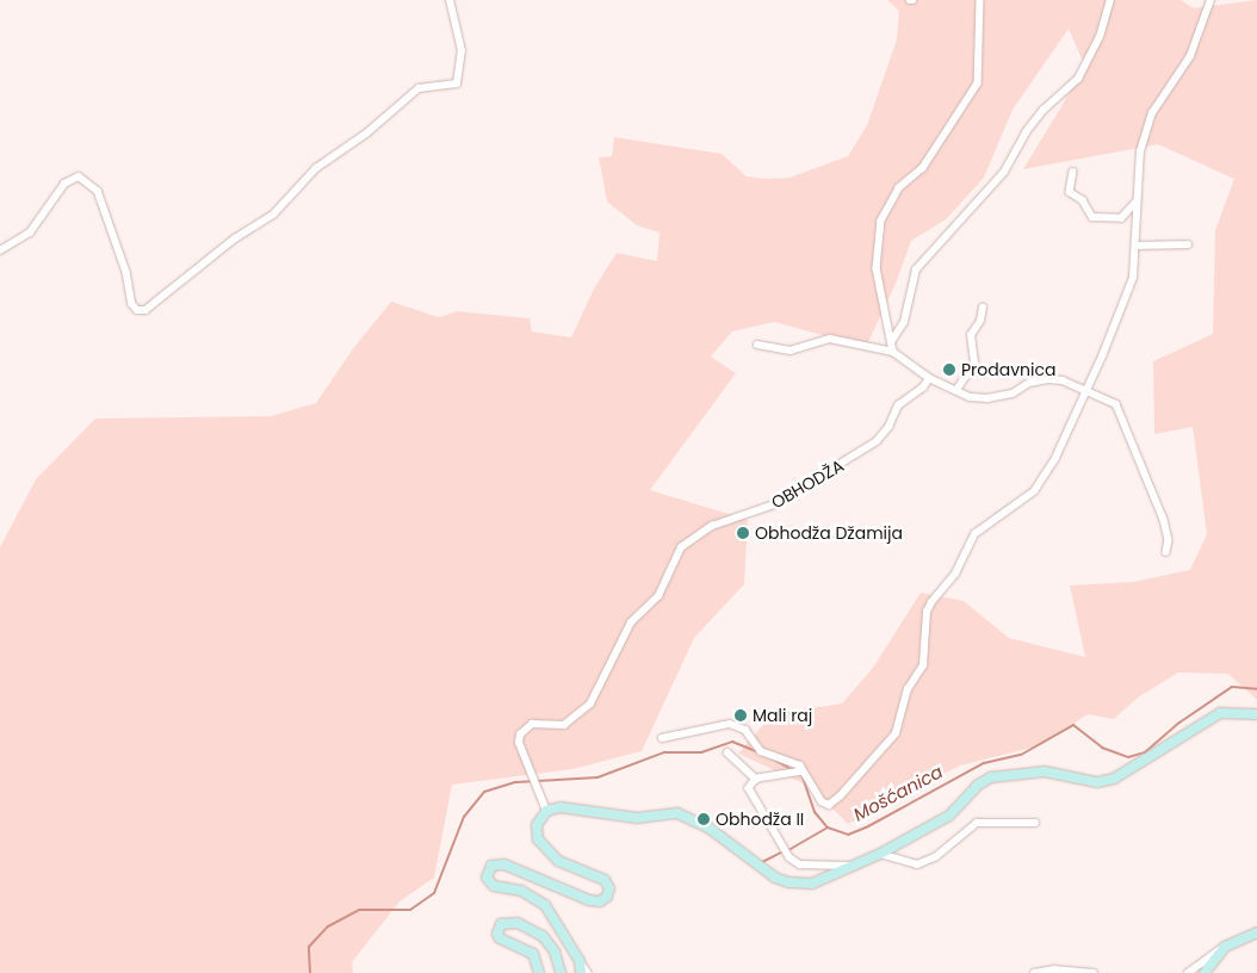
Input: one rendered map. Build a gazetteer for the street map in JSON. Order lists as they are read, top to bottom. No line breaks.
{"streets":{"street":["OBHODŽA"]},"water":["Mošćanica"],"places":["Prodavnica","Obhodža Džamija","Mali raj","Obhodža II"]}
